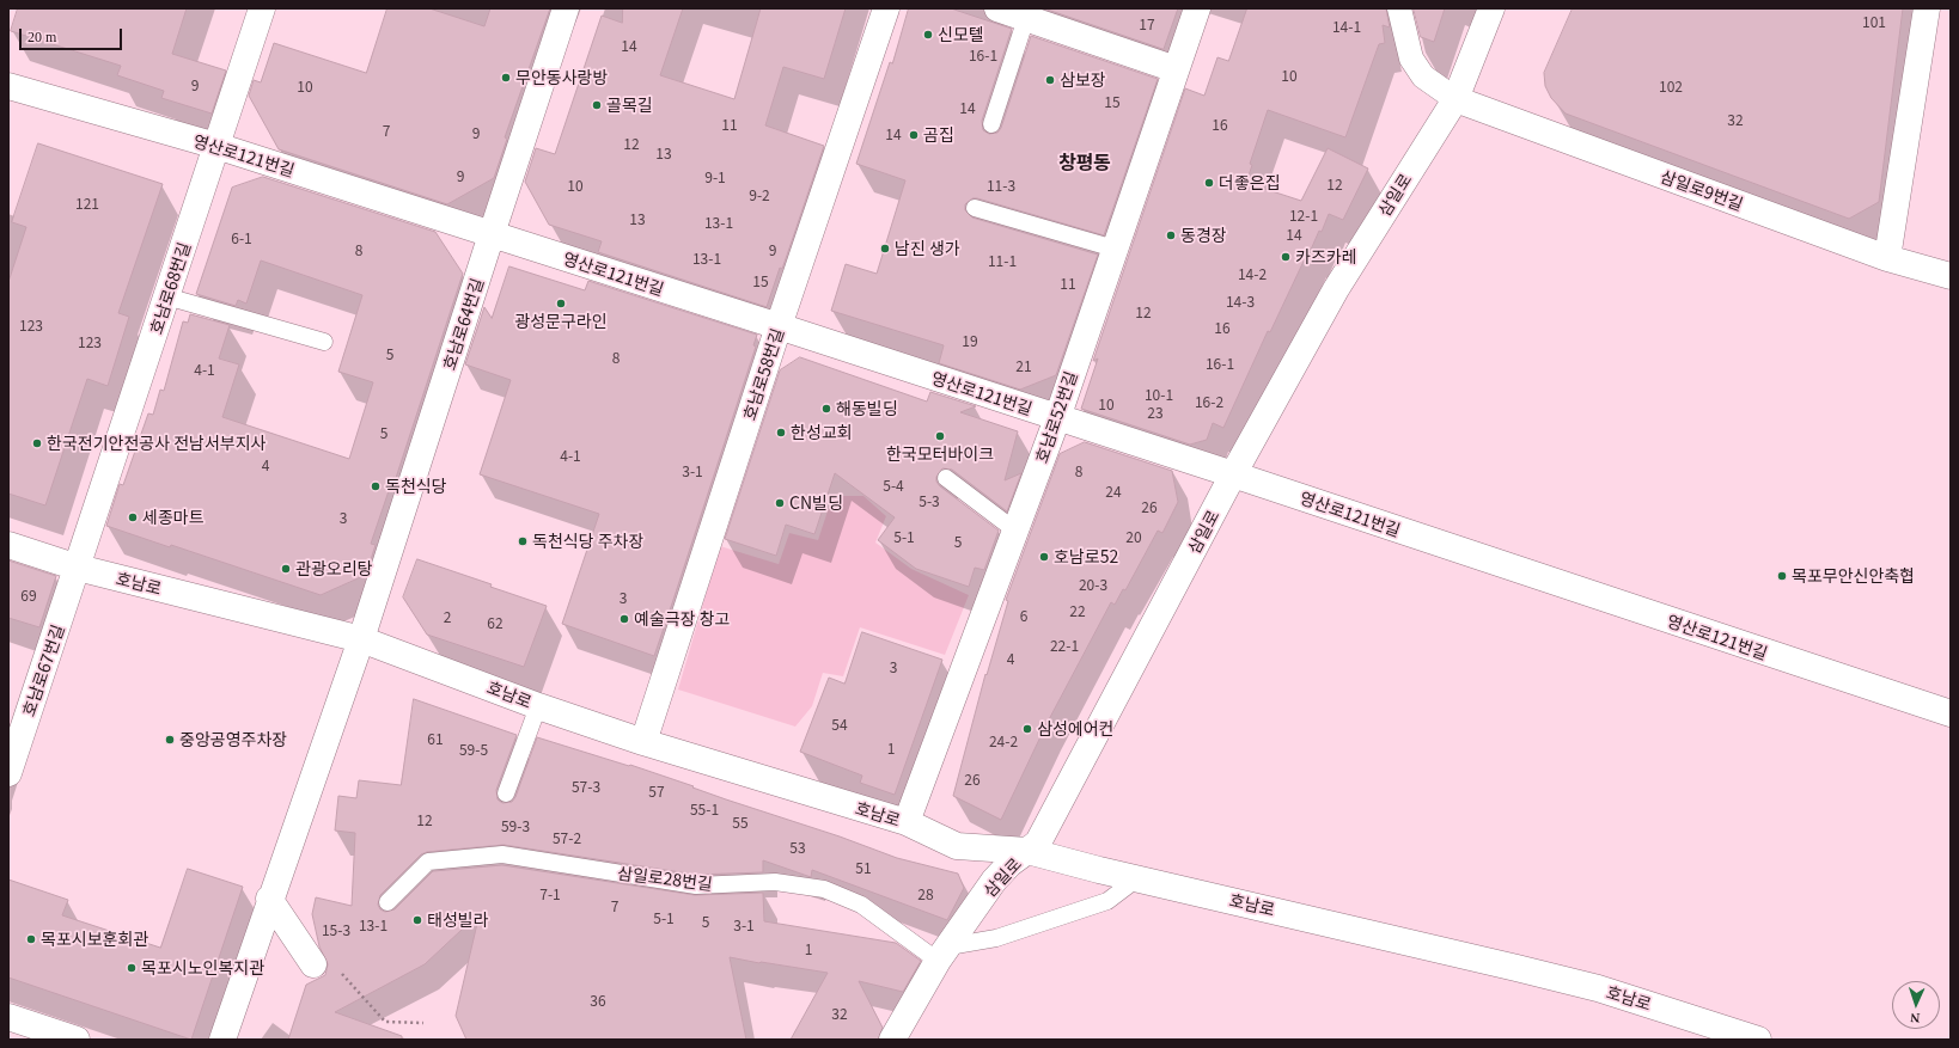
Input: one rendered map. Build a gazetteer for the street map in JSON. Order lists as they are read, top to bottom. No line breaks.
{"streets":{"street":["영산로121번길","삼일로9번길","삼일로","호남로68번길","호남로64번길","호남로58번길","호남로52번길","호남로","호남로67번길"],"lane":["삼일로28번길"]},"crossings":[["영산로121번길","삼일로"],["영산로121번길","호남로68번길"],["영산로121번길","호남로64번길"],["영산로121번길","호남로58번길"],["영산로121번길","호남로52번길"],["삼일로9번길","삼일로"],["삼일로","호남로"],["삼일로","삼일로28번길"],["호남로68번길","호남로"],["호남로68번길","호남로67번길"],["호남로64번길","호남로"],["호남로58번길","호남로"],["호남로52번길","호남로"],["호남로","호남로67번길"]],"districts":["창평동"],"places":["신모텔","무안동사랑방","삼보장","골목길","곰집","더좋은집","동경장","남진 생가","카즈카레","광성문구라인","해동빌딩","한성교회","한국모터바이크","한국전기안전공사 전남서부지사","독천식당","CN빌딩","세종마트","독천식당 주차장","호남로52","관광오리탕","목포무안신안축협","예술극장 창고","삼성에어컨","중앙공영주차장","태성빌라","목포시보훈회관","목포시노인복지관"],"house_numbers":["101","17","14-1","14","16-1","10","9","10","102","15","14","32","11","16","7","9","14","12","13","9","9-1","12","10","11-3","9-2","121","12-1","13","13-1","14","6-1","8","9","13-1","11-1","14-2","15","11","14-3","12","123","16","19","123","5","8","16-1","21","4-1","10-1","16-2","10","23","5","4-1","4","3-1","8","5-4","24","5-3","26","3","5-1","20","5","20-3","69","3","22","6","2","62","22-1","4","3","54","61","24-2","1","59-5","26","57-3","57","55-1","12","55","59-3","57-2","53","51","7-1","28","7","5-1","5","13-1","3-1","15-3","1","36","32"],"scale_bar":"20 m","north":"bottom"}
